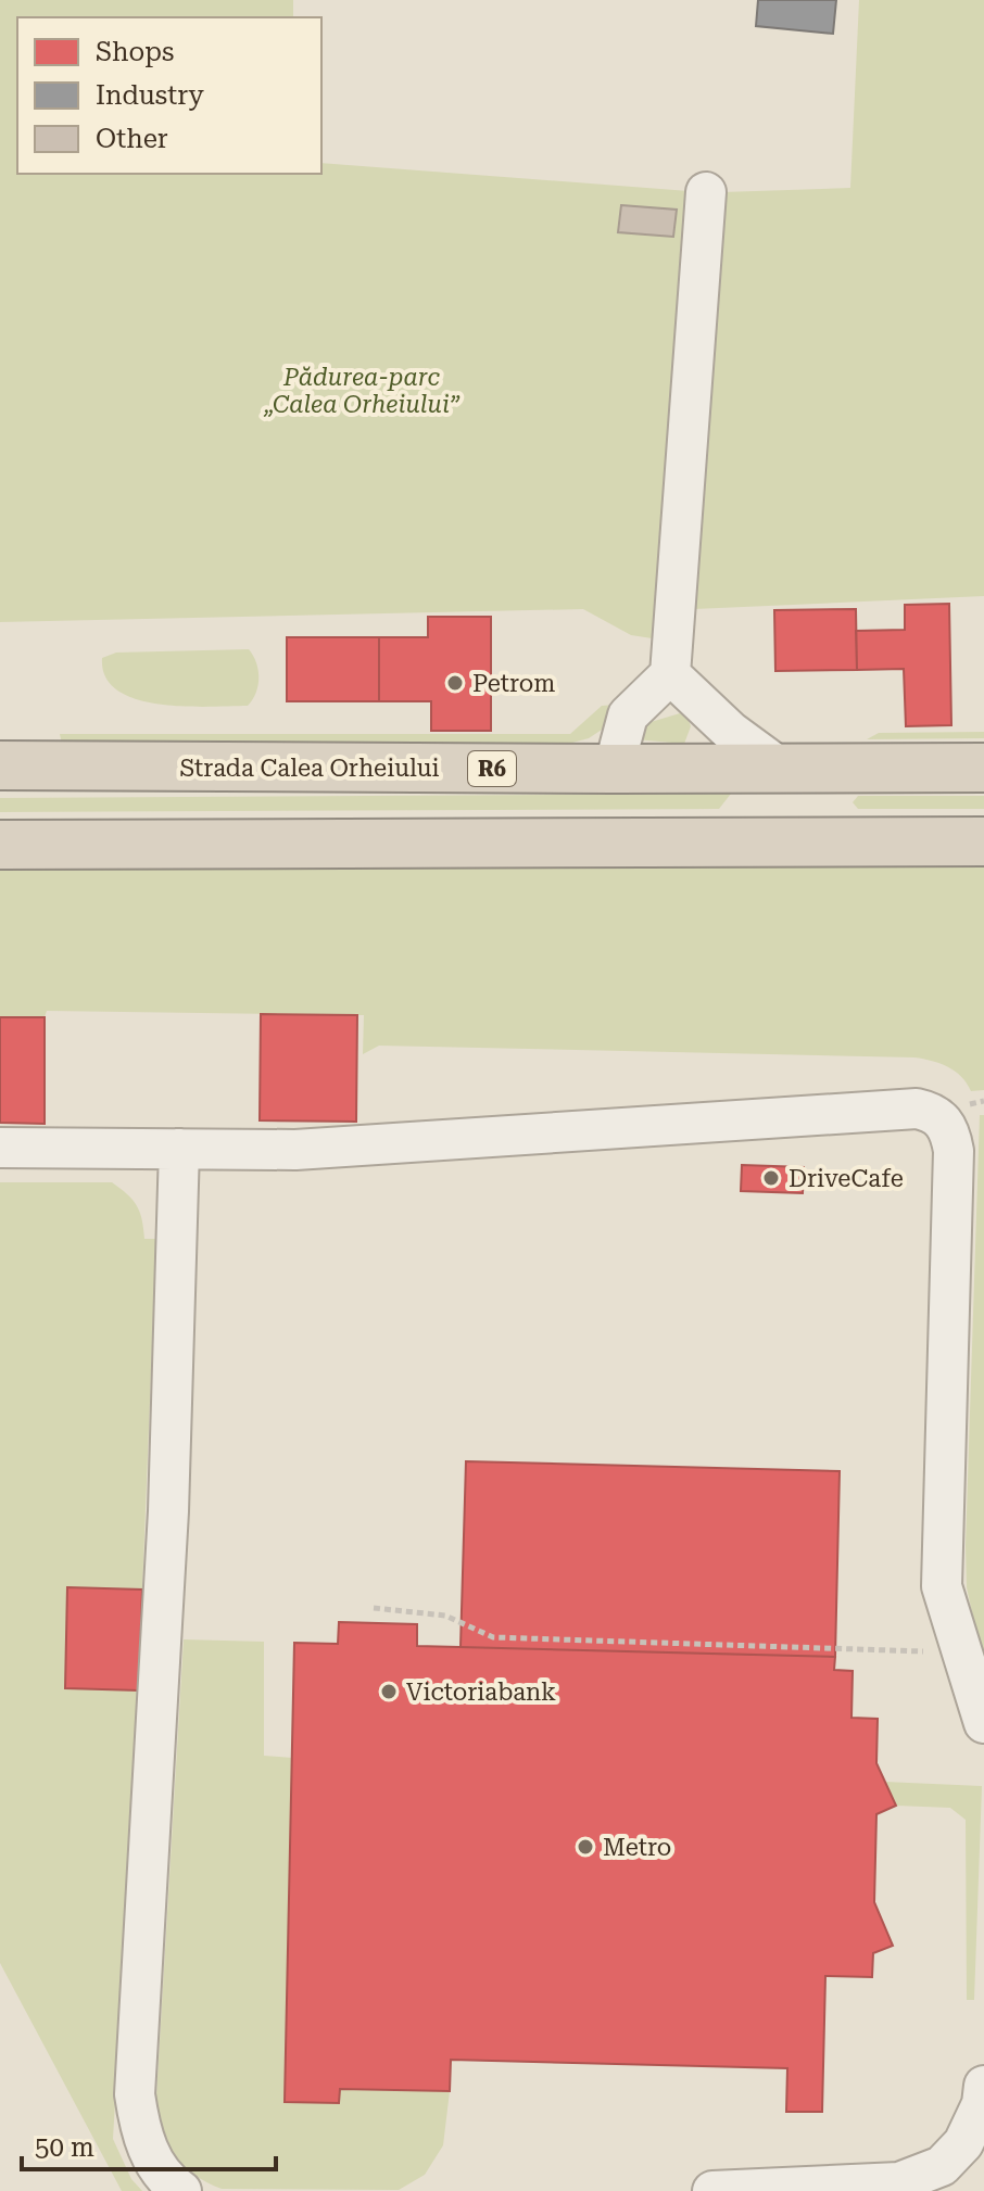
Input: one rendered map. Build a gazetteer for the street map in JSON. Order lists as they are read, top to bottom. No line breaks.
{"streets":{"highway":["Strada Calea Orheiului","R6"]},"parks":["Pădurea-parc „Calea Orheiului”"],"places":["Petrom","DriveCafe","Victoriabank","Metro"],"legend":["Shops","Industry","Other"],"scale_bar":"50 m"}
